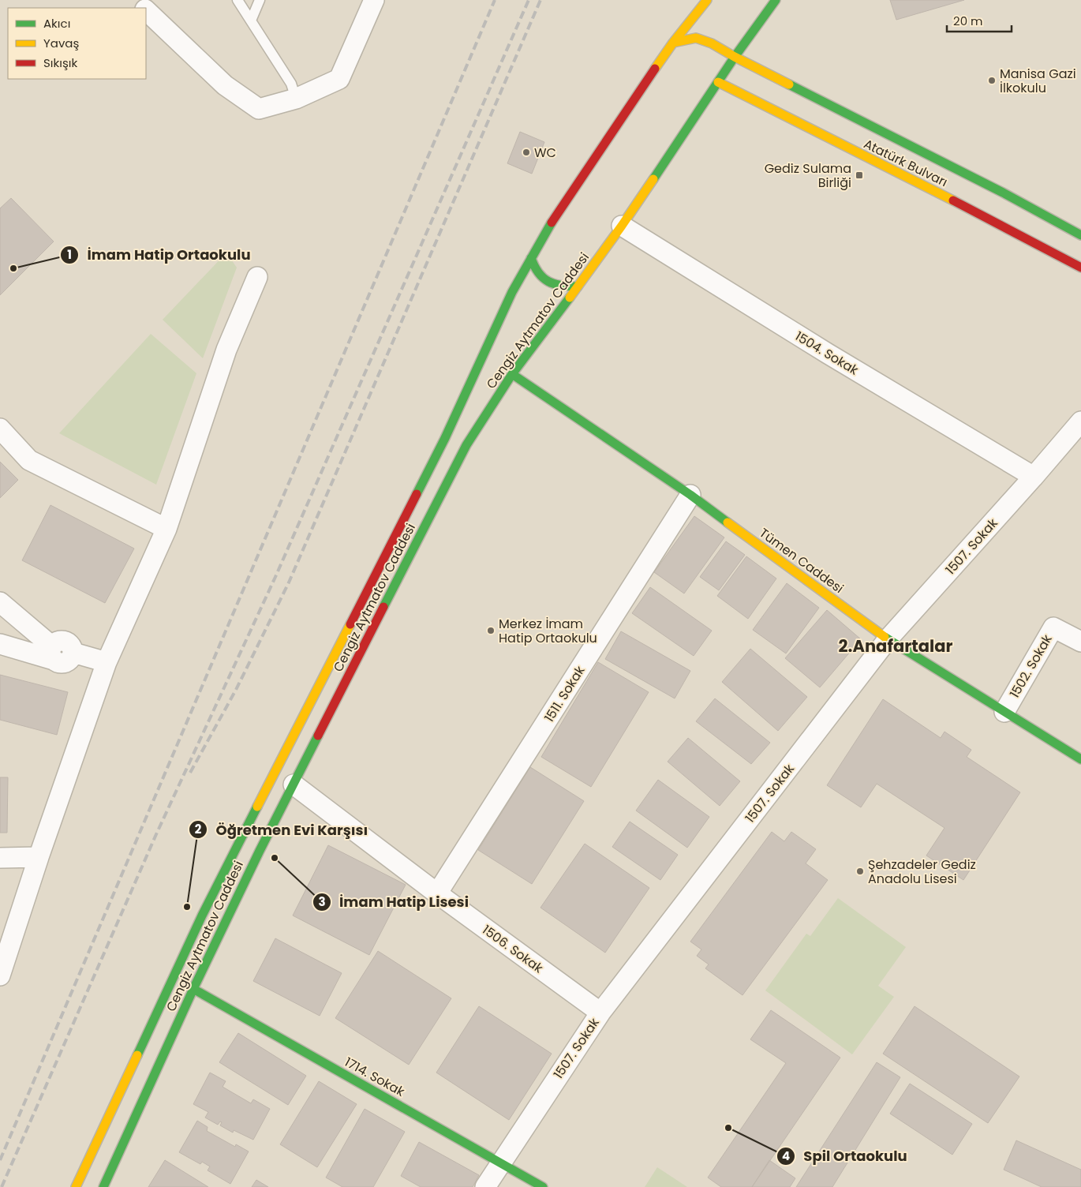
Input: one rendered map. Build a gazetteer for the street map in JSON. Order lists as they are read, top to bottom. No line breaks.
{"streets":{"main road":["Atatürk Bulvarı","Cengiz Aytmatov Caddesi","Tümen Caddesi","1714. Sokak"],"street":["1504. Sokak","1507. Sokak","1502. Sokak","1511. Sokak","1506. Sokak"]},"crossings":[["Atatürk Bulvarı","Cengiz Aytmatov Caddesi"],["Cengiz Aytmatov Caddesi","1504. Sokak"],["Cengiz Aytmatov Caddesi","Tümen Caddesi"],["Cengiz Aytmatov Caddesi","1506. Sokak"],["Cengiz Aytmatov Caddesi","1714. Sokak"],["1504. Sokak","1507. Sokak"],["1507. Sokak","Tümen Caddesi"],["1507. Sokak","1506. Sokak"],["1507. Sokak","1714. Sokak"],["Tümen Caddesi","1502. Sokak"],["Tümen Caddesi","1511. Sokak"],["1511. Sokak","1506. Sokak"]],"districts":["2.Anafartalar"],"places":{"other":["Manisa Gazi İlkokulu","WC","İmam Hatip Ortaokulu","Merkez İmam Hatip Ortaokulu","İmam Hatip Lisesi","Şehzadeler Gediz Anadolu Lisesi","Öğretmen Evi Karşısı","Spil Ortaokulu"],"transit":["Gediz Sulama Birliği"]},"legend":["Akıcı","Yavaş","Sıkışık"],"scale_bar":"20 m"}
